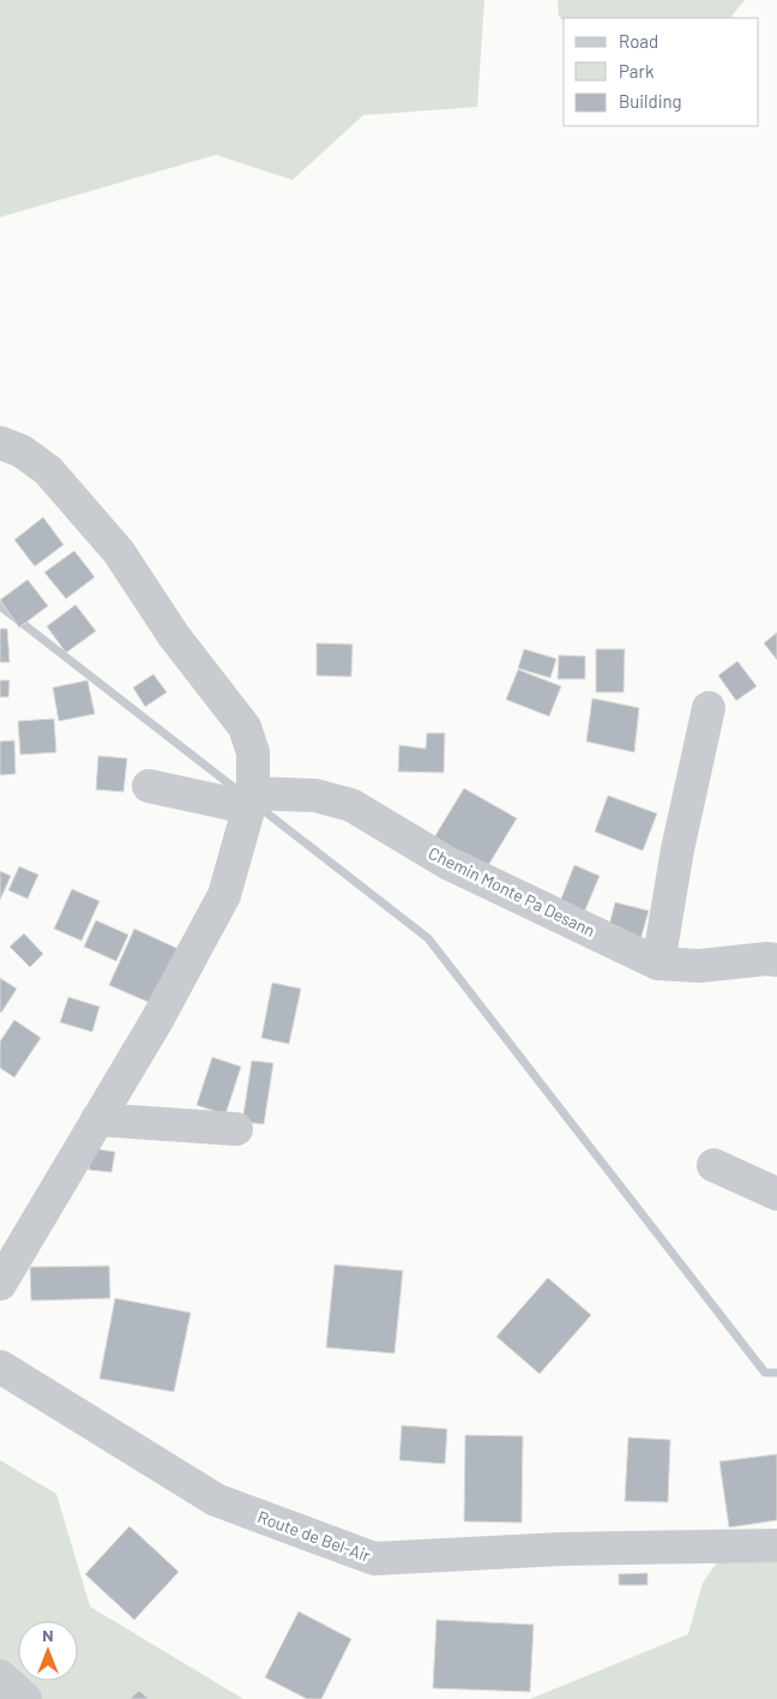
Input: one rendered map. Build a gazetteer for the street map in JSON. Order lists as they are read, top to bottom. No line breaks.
{"streets":{"street":["Chemin Monte Pa Desann","Route de Bel-Air"]},"legend":["Road","Park","Building"],"north":"top"}
